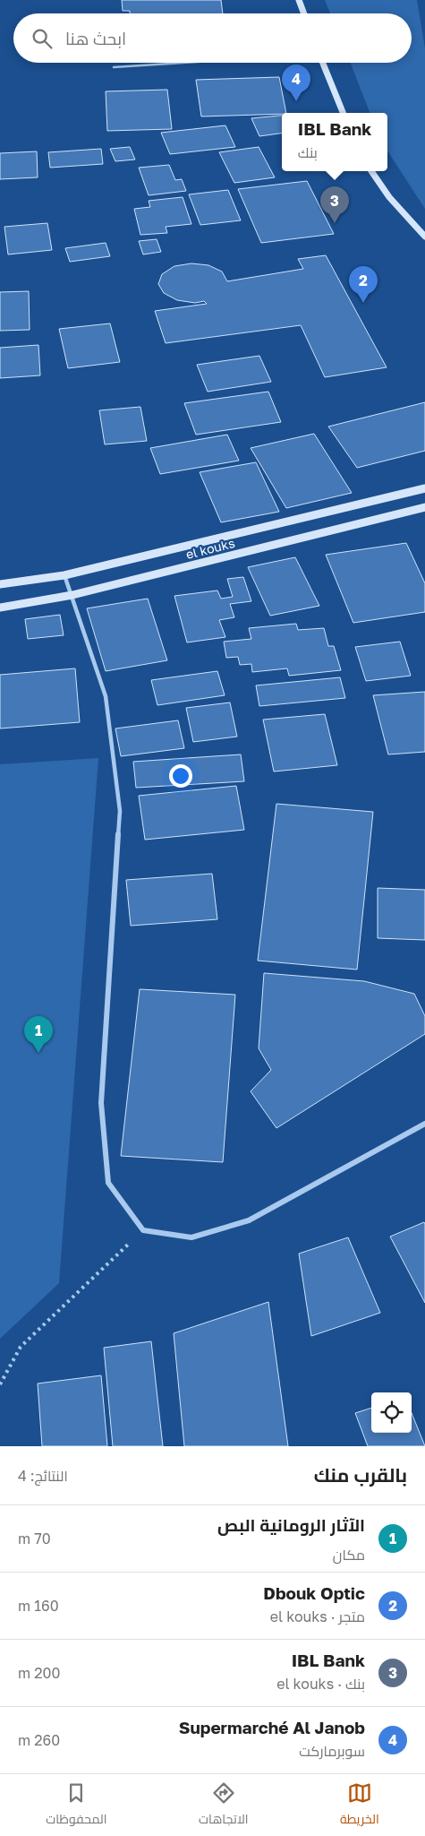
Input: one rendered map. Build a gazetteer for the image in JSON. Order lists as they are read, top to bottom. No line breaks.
{"streets":{"main road":["el kouks"]},"page":{"search":"ابحث هنا","pins":["4","3","2","1"],"popup":["IBL Bank","بنك"],"heading":["بالقرب منك","النتائج: 4"],"list":[{"mark":"1","name":"الآثار الرومانية البص","note":"مكان","value":"70 m"},{"mark":"2","name":"Dbouk Optic","note":"متجر · el kouks","value":"160 m"},{"mark":"3","name":"IBL Bank","note":"بنك · el kouks","value":"200 m"},{"mark":"4","name":"Supermarché Al Janob","note":"سوبرماركت","value":"260 m"}],"nav":["الخريطة","الاتجاهات","المحفوظات"]}}
